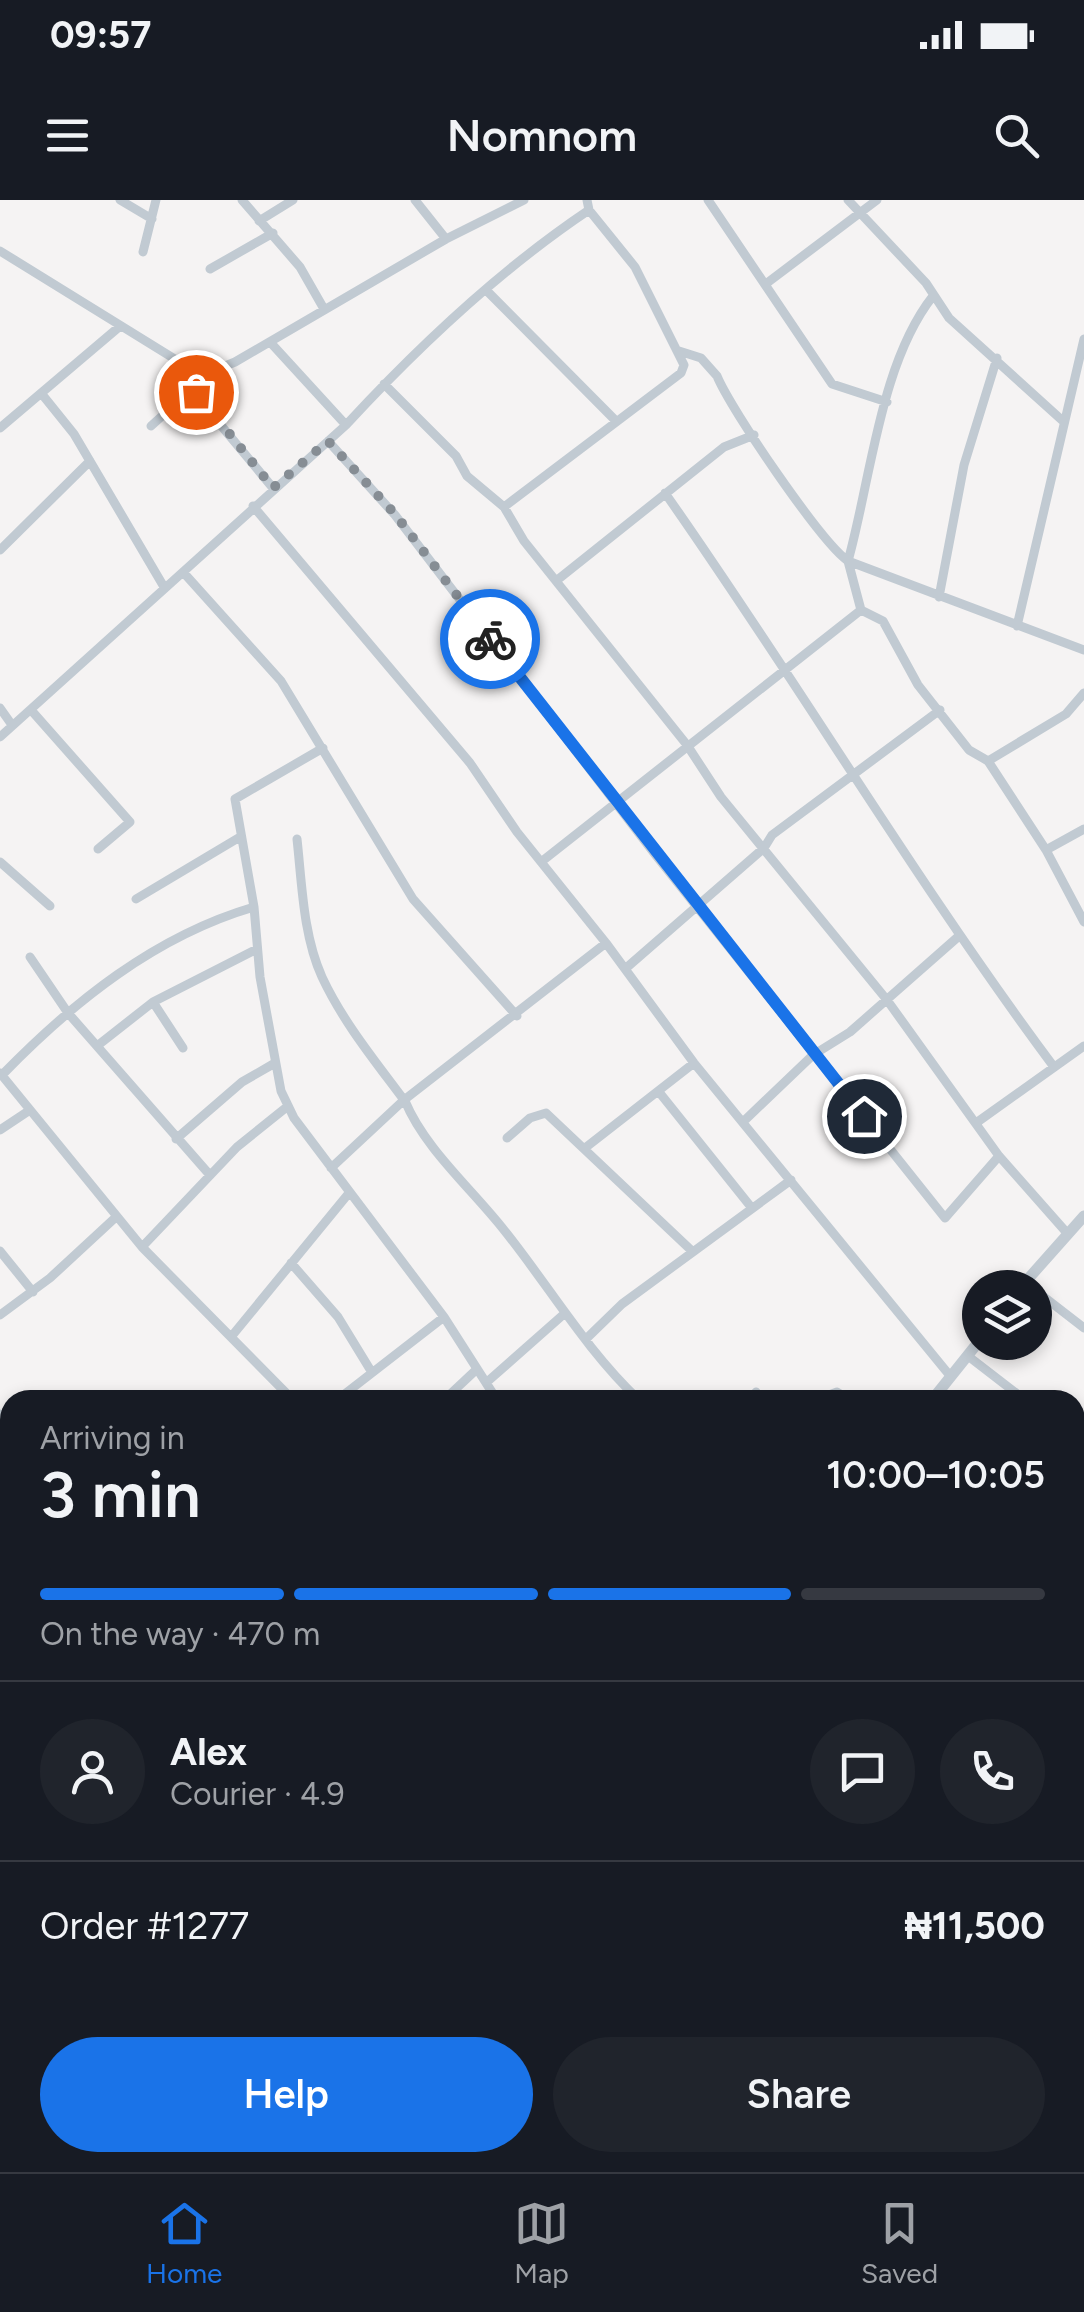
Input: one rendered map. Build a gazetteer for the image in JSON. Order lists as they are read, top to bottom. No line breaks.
{"page":{"status":"09:57","header":"Nomnom","heading":["3 min","Arriving in","10:00–10:05"],"panel":["Alex","Courier · 4.9","Order #1277","₦11,500"],"bar":"On the way · 470 m","buttons":["Help","Share"],"tabs":["Home","Map","Saved"]}}
